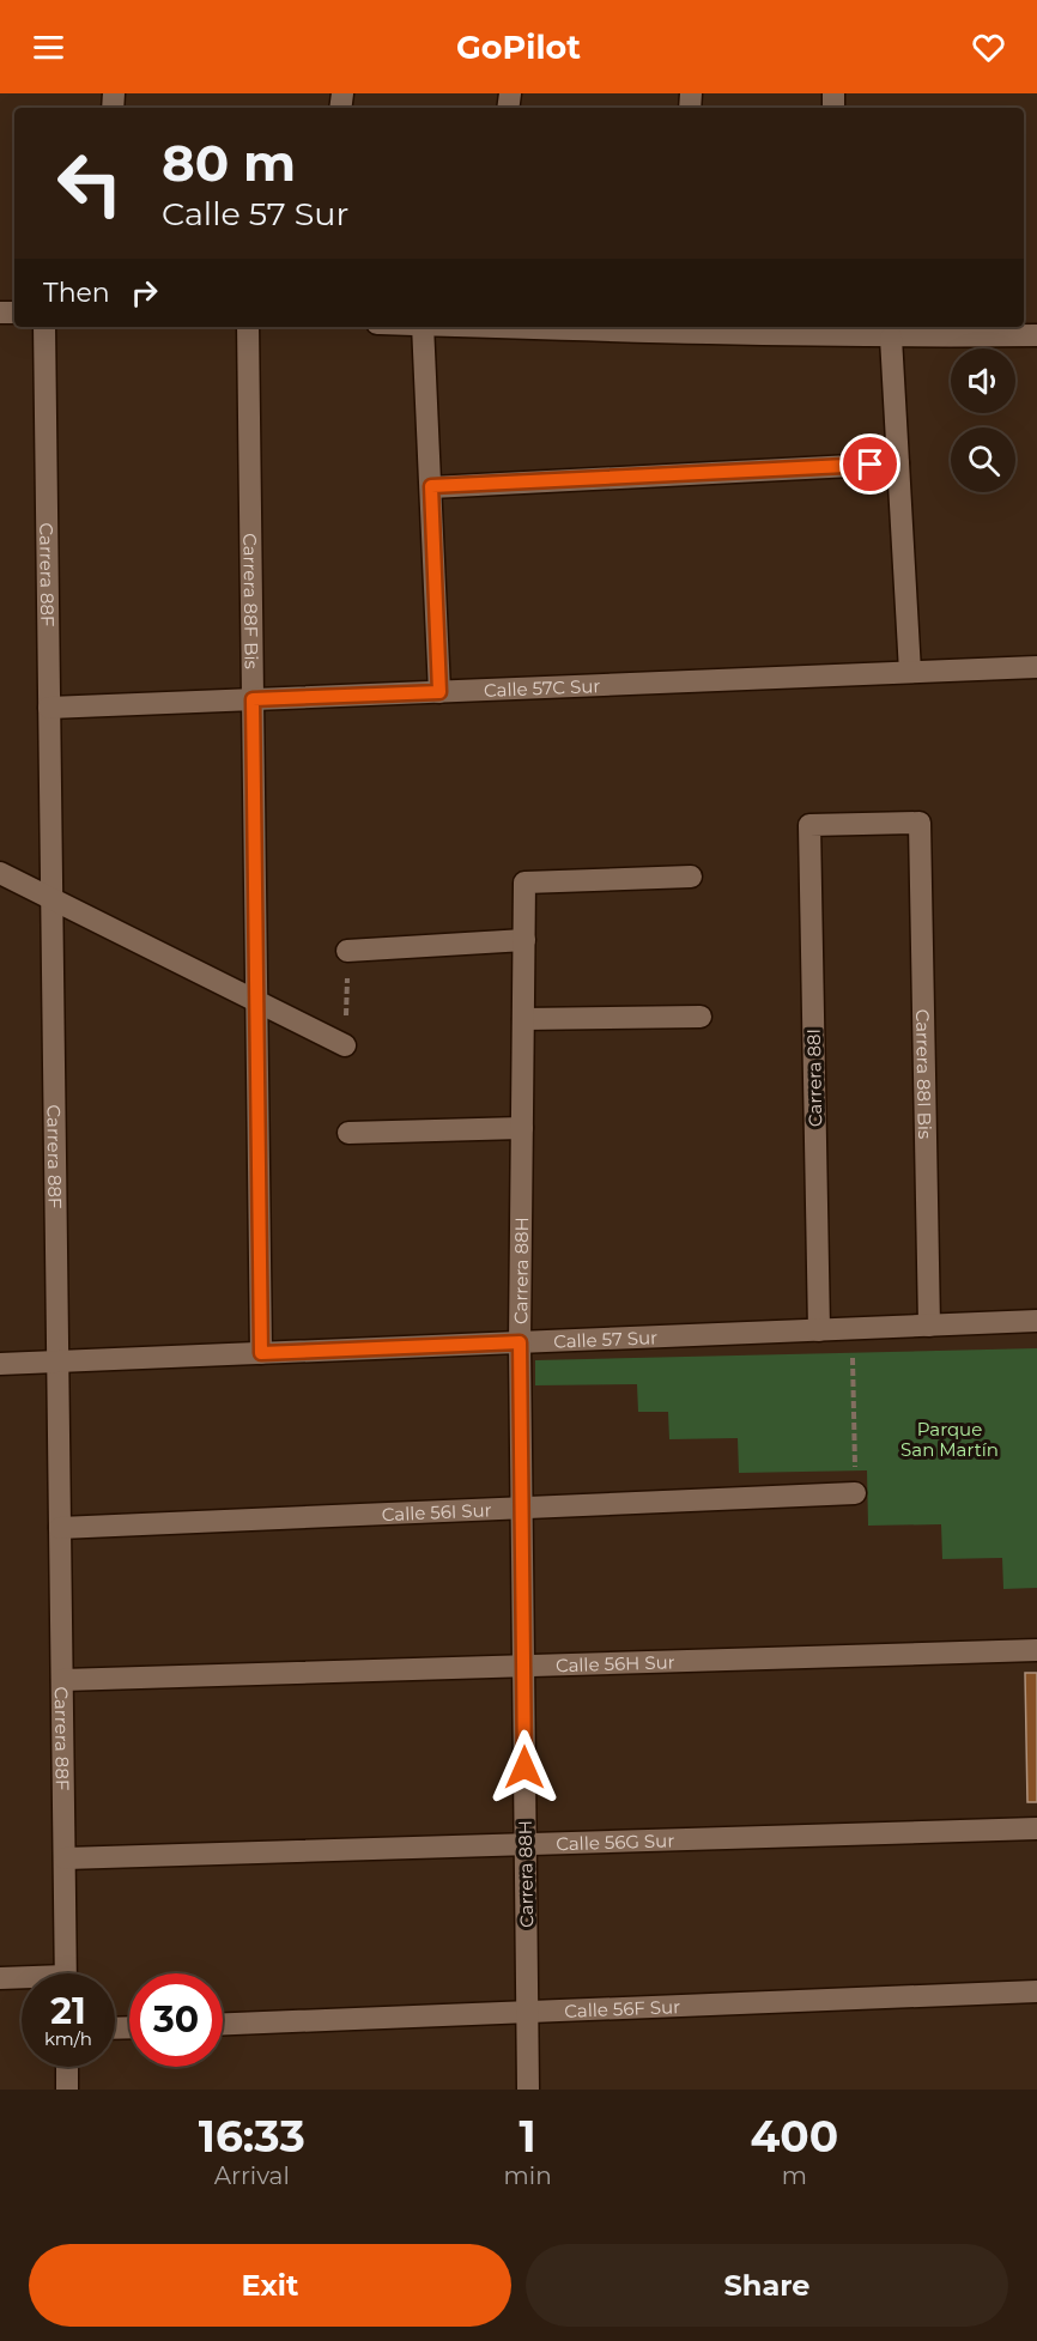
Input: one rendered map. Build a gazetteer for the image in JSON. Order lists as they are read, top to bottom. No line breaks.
{"streets":{"street":["Carrera 88F","Carrera 88F Bis","Calle 57C Sur","Carrera 88I Bis","Carrera 88I","Carrera 88H","Calle 57 Sur","Calle 56I Sur","Calle 56H Sur","Calle 56G Sur","Calle 56F Sur"]},"crossings":[["Carrera 88F","Calle 57C Sur"],["Carrera 88F","Calle 57 Sur"],["Carrera 88F","Calle 56I Sur"],["Carrera 88F","Calle 56H Sur"],["Carrera 88F","Calle 56G Sur"],["Carrera 88F Bis","Calle 57C Sur"],["Carrera 88F Bis","Calle 57 Sur"],["Carrera 88I Bis","Carrera 88I"],["Carrera 88I Bis","Calle 57 Sur"],["Carrera 88I","Calle 57 Sur"],["Carrera 88H","Calle 57 Sur"],["Carrera 88H","Calle 56I Sur"],["Carrera 88H","Calle 56H Sur"],["Carrera 88H","Calle 56G Sur"],["Carrera 88H","Calle 56F Sur"]],"parks":["Parque San Martín"],"page":{"header":"GoPilot","turn":["80 m","Calle 57 Sur"],"then":"Then","speed":"21 km/h","limit":"30","eta":["16:33","Arrival","1","min","400","m"],"buttons":["Exit","Share"]}}
